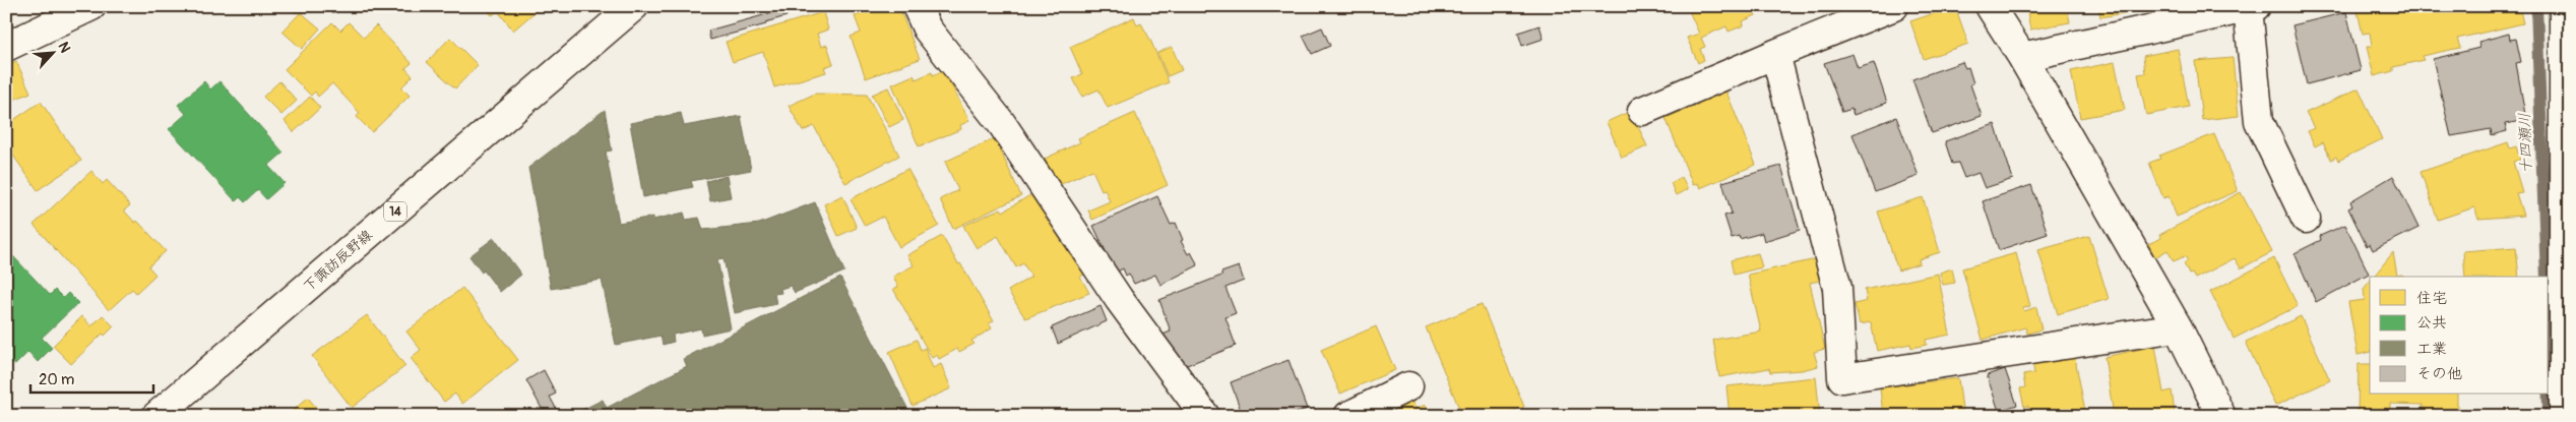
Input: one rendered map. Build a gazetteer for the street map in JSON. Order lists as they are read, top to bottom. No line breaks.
{"streets":{"street":["14","下諏訪辰野線"]},"water":["十四瀬川"],"legend":["住宅","公共","工業","その他"],"scale_bar":"20 m","north":"top right"}
